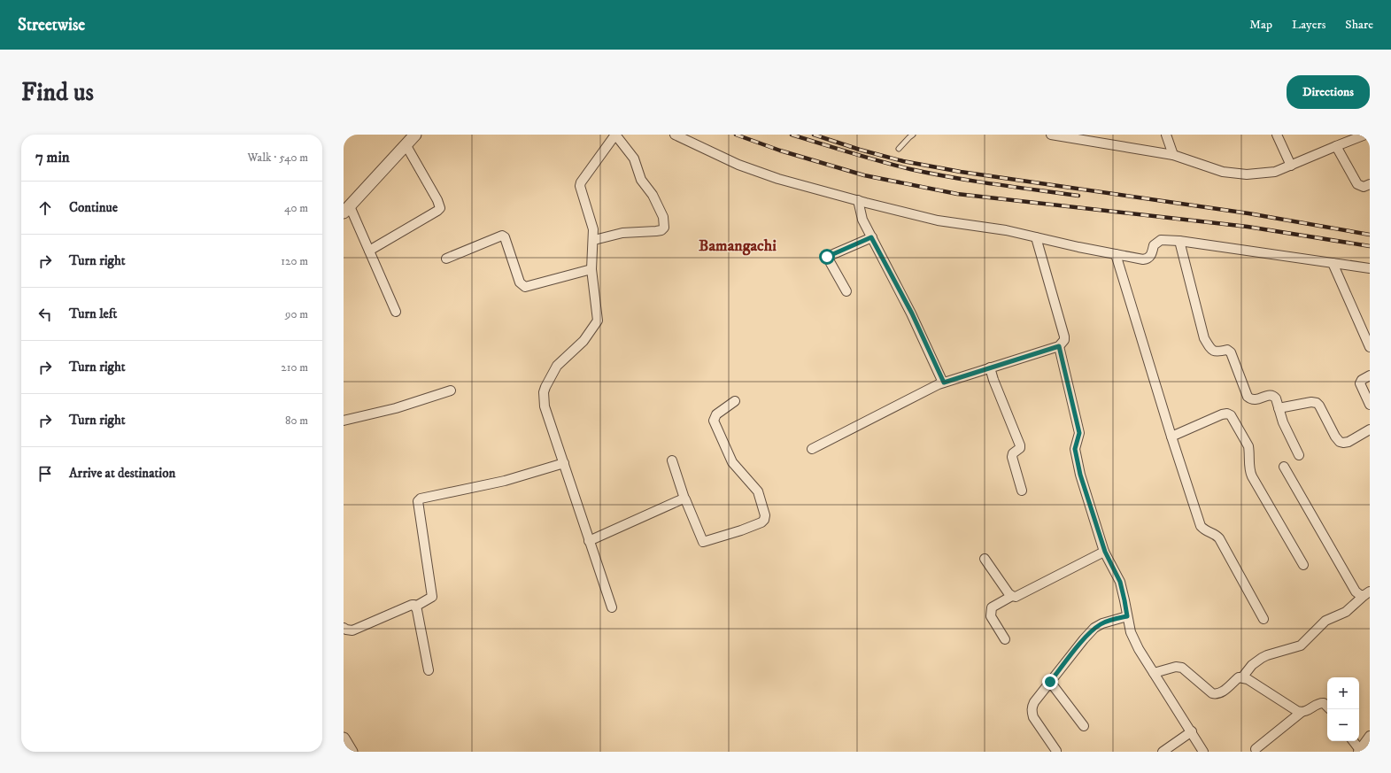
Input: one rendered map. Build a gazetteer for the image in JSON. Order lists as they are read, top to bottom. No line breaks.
{"districts":["Bamangachi"],"page":{"header":"Streetwise","nav":["Map","Layers","Share"],"buttons":"Directions","title":"Find us","heading":["7 min","Walk · 540 m"],"list":[["Continue","40 m"],["Turn right","120 m"],["Turn left","90 m"],["Turn right","210 m"],["Turn right","80 m"],"Arrive at destination"],"map_buttons":["+","−"]}}
